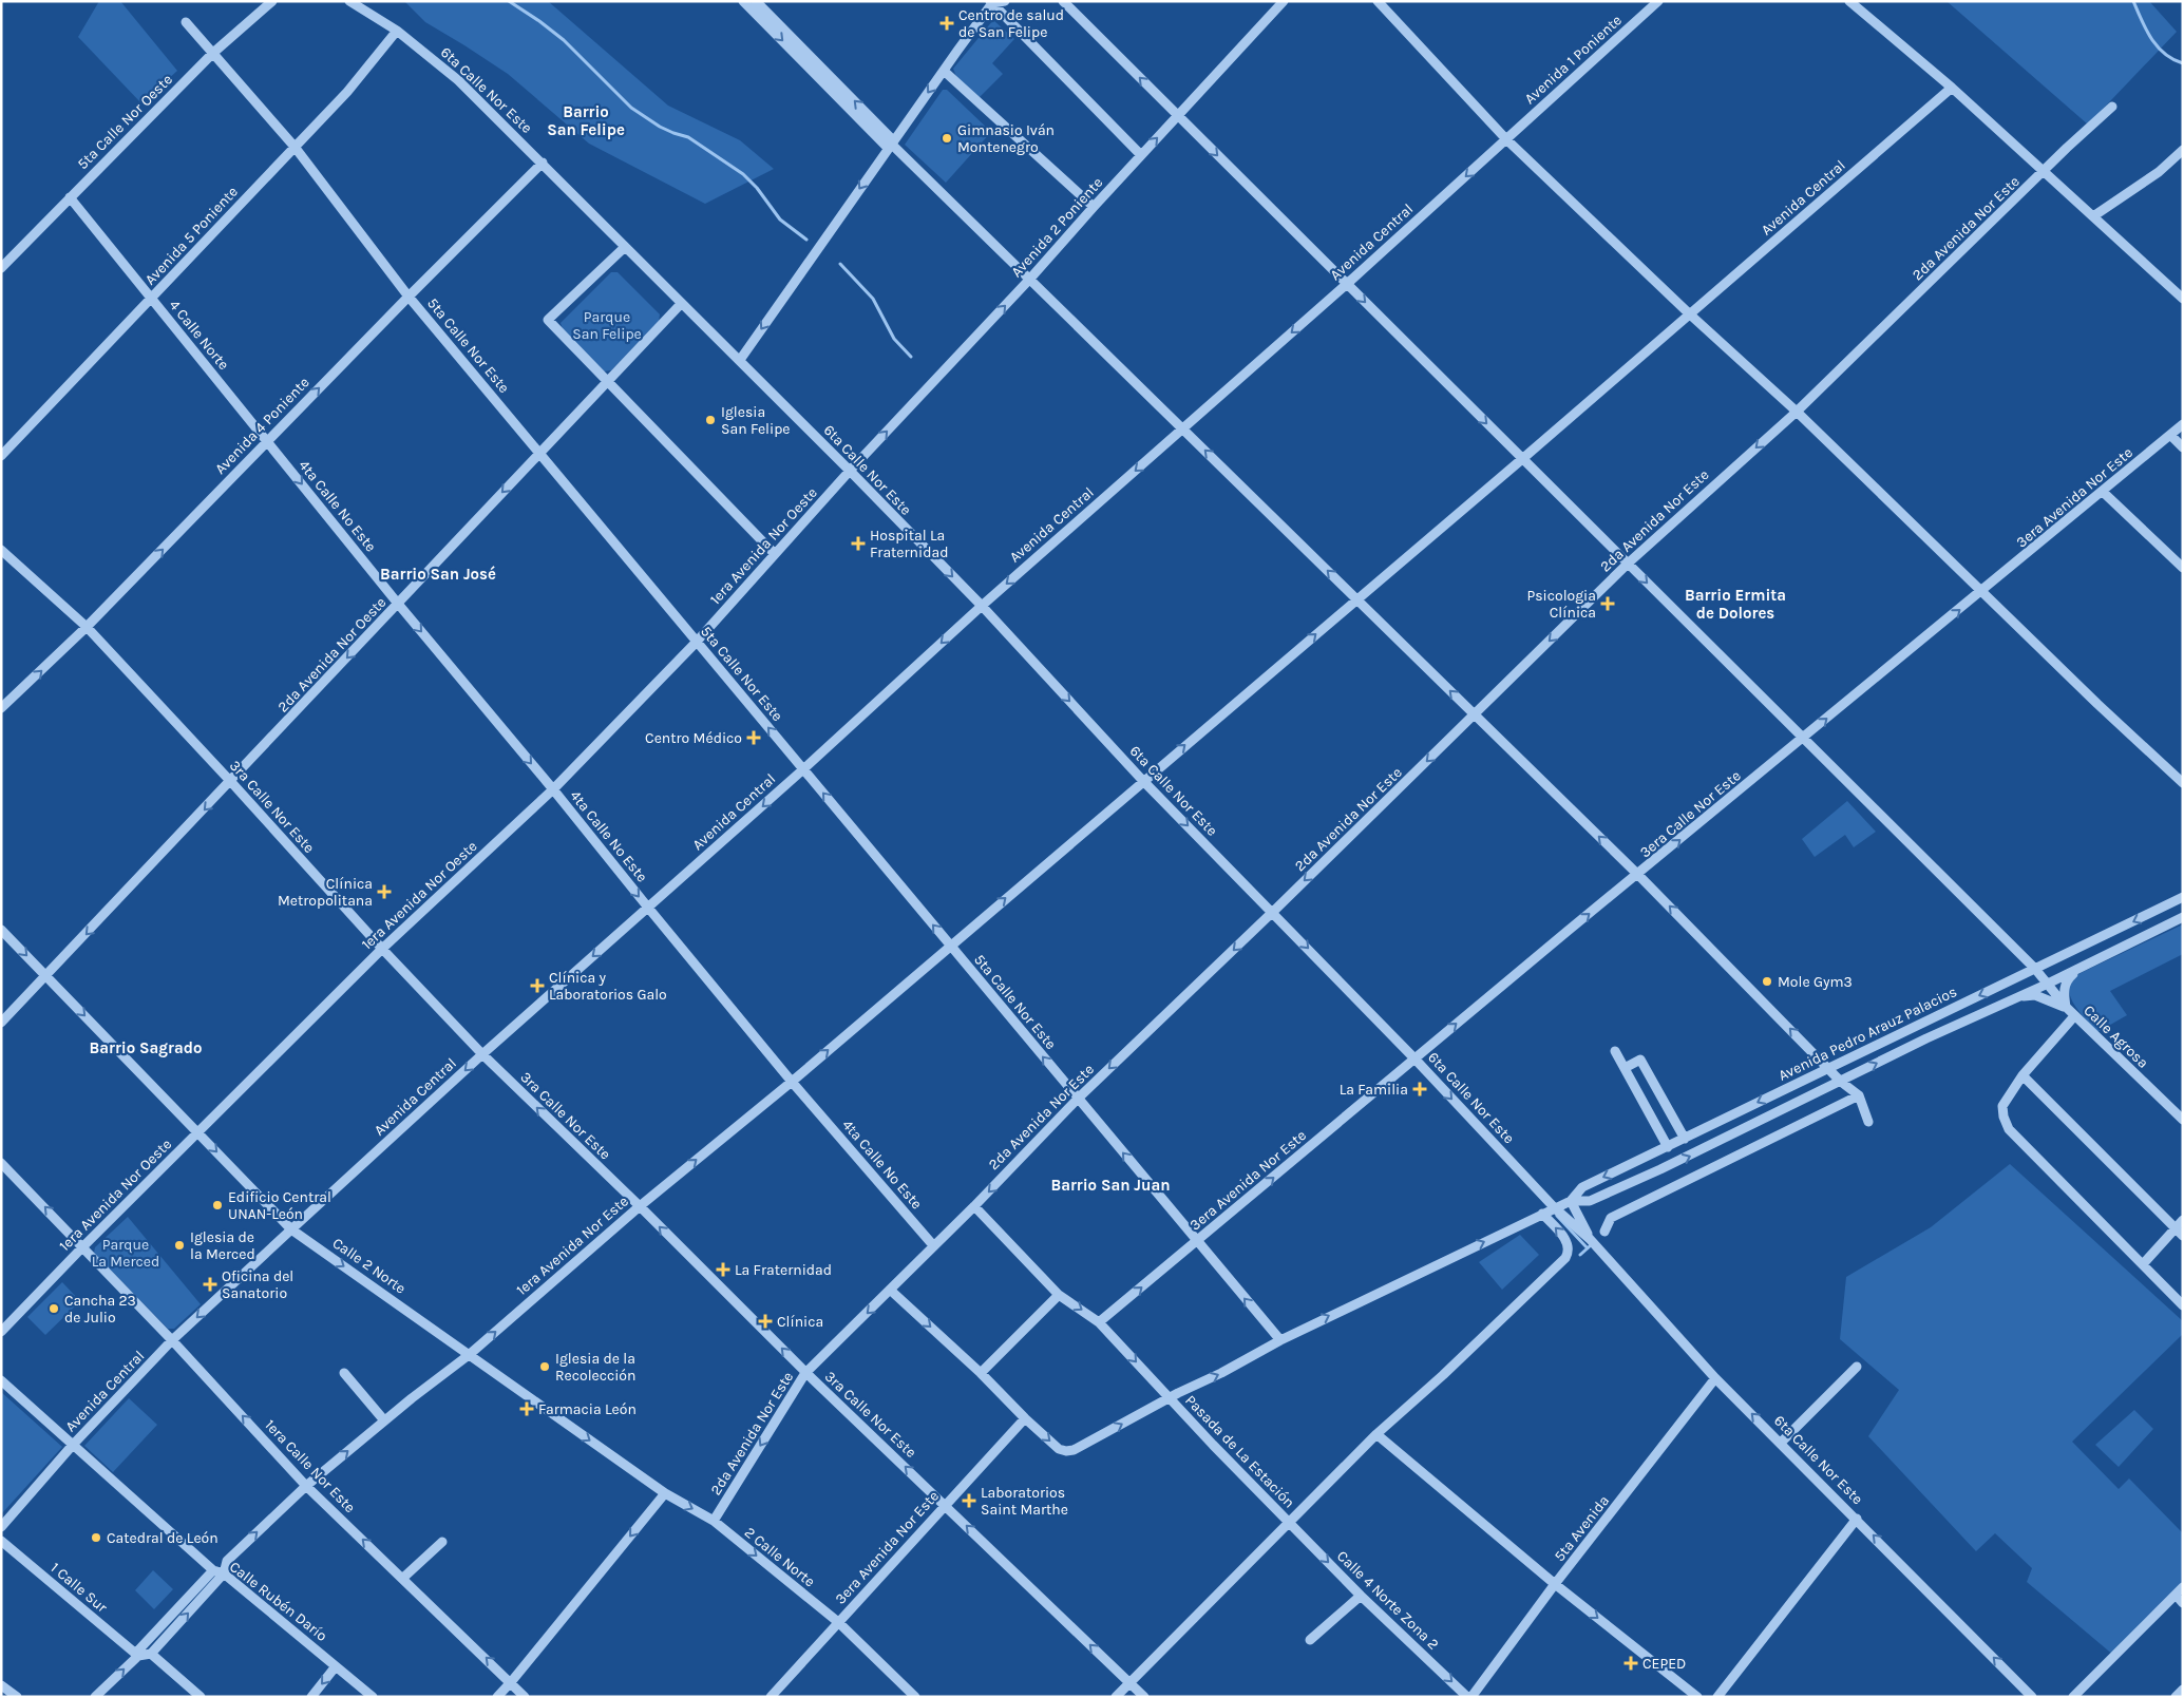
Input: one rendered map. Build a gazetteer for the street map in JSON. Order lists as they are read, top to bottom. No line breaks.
{"streets":{"street":["Avenida 1 Poniente","6ta Calle Nor Este","5ta Calle Nor Oeste","Avenida Central","Avenida 2 Poniente","2da Avenida Nor Este","Avenida 5 Poniente","4 Calle Norte","5ta Calle Nor Este","Avenida 4 Poniente","3era Avenida Nor Este","4ta Calle No Este","1era Avenida Nor Oeste","2da Avenida Nor Oeste","3ra Calle Nor Este","3era Calle Nor Este","Avenida Pedro Arauz Palacios","Calle Agrosa","1era Avenida Nor Este","Calle 2 Norte","Pasada de La Estación","1era Calle Nor Este","5ta Avenida","2 Calle Norte","1 Calle Sur","Calle 4 Norte Zona 2","Calle Rubén Darío"]},"crossings":[["Avenida 1 Poniente","Avenida Central"],["6ta Calle Nor Este","Avenida Central"],["6ta Calle Nor Este","Avenida 2 Poniente"],["6ta Calle Nor Este","2da Avenida Nor Este"],["6ta Calle Nor Este","Avenida 5 Poniente"],["6ta Calle Nor Este","Avenida 4 Poniente"],["6ta Calle Nor Este","3era Avenida Nor Este"],["6ta Calle Nor Este","1era Avenida Nor Oeste"],["6ta Calle Nor Este","2da Avenida Nor Oeste"],["6ta Calle Nor Este","3era Calle Nor Este"],["6ta Calle Nor Este","Avenida Pedro Arauz Palacios"],["6ta Calle Nor Este","5ta Avenida"],["5ta Calle Nor Oeste","4 Calle Norte"],["5ta Calle Nor Oeste","5ta Calle Nor Este"],["Avenida Central","5ta Calle Nor Este"],["Avenida Central","4ta Calle No Este"],["Avenida Central","3ra Calle Nor Este"],["Avenida Central","Calle Agrosa"],["Avenida Central","1era Avenida Nor Este"],["Avenida Central","Calle 2 Norte"],["Avenida Central","1era Calle Nor Este"],["Avenida Central","Calle Rubén Darío"],["Avenida 2 Poniente","1era Avenida Nor Oeste"],["Avenida 2 Poniente","Calle Agrosa"],["2da Avenida Nor Este","5ta Calle Nor Este"],["2da Avenida Nor Este","4ta Calle No Este"],["2da Avenida Nor Este","3ra Calle Nor Este"],["2da Avenida Nor Este","Calle Agrosa"],["2da Avenida Nor Este","Pasada de La Estación"],["2da Avenida Nor Este","2 Calle Norte"],["Avenida 5 Poniente","4 Calle Norte"],["Avenida 5 Poniente","5ta Calle Nor Este"],["4 Calle Norte","Avenida 4 Poniente"],["4 Calle Norte","4ta Calle No Este"],["5ta Calle Nor Este","Avenida 4 Poniente"],["5ta Calle Nor Este","3era Avenida Nor Este"],["5ta Calle Nor Este","1era Avenida Nor Oeste"],["5ta Calle Nor Este","2da Avenida Nor Oeste"],["5ta Calle Nor Este","Avenida Pedro Arauz Palacios"],["5ta Calle Nor Este","1era Avenida Nor Este"],["Avenida 4 Poniente","4ta Calle No Este"],["Avenida 4 Poniente","3ra Calle Nor Este"],["3era Avenida Nor Este","3ra Calle Nor Este"],["3era Avenida Nor Este","3era Calle Nor Este"],["3era Avenida Nor Este","Avenida Pedro Arauz Palacios"],["3era Avenida Nor Este","Pasada de La Estación"],["3era Avenida Nor Este","2 Calle Norte"],["4ta Calle No Este","1era Avenida Nor Oeste"],["4ta Calle No Este","2da Avenida Nor Oeste"],["4ta Calle No Este","1era Avenida Nor Este"],["1era Avenida Nor Oeste","3ra Calle Nor Este"],["1era Avenida Nor Oeste","Calle 2 Norte"],["1era Avenida Nor Oeste","1era Calle Nor Este"],["2da Avenida Nor Oeste","3ra Calle Nor Este"],["2da Avenida Nor Oeste","Calle 2 Norte"],["3ra Calle Nor Este","1era Avenida Nor Este"],["3era Calle Nor Este","Calle Agrosa"],["Avenida Pedro Arauz Palacios","Calle Agrosa"],["Avenida Pedro Arauz Palacios","Pasada de La Estación"],["1era Avenida Nor Este","Calle 2 Norte"],["1era Avenida Nor Este","1era Calle Nor Este"],["1era Avenida Nor Este","Calle Rubén Darío"],["Calle 2 Norte","2 Calle Norte"],["Pasada de La Estación","Calle 4 Norte Zona 2"]],"one_way":["Avenida 2 Poniente","2da Avenida Nor Este","5ta Calle Nor Este","Avenida 4 Poniente","3era Avenida Nor Este","4ta Calle No Este","2da Avenida Nor Oeste","3ra Calle Nor Este","3era Calle Nor Este","1era Avenida Nor Este","Calle 2 Norte","1era Calle Nor Este","2 Calle Norte","Calle 4 Norte Zona 2"],"districts":["Barrio San Felipe","Barrio San José","Barrio Ermita de Dolores","Barrio Sagrado","Barrio San Juan"],"parks":["Parque San Felipe","Parque La Merced"],"places":{"health":["Centro de salud de San Felipe","Hospital La Fraternidad","Psicologia Clínica","Centro Médico","Clínica Metropolitana","Clínica y Laboratorios Galo","La Familia","La Fraternidad","Oficina del Sanatorio","Clínica","Farmacia León","Laboratorios Saint Marthe","CEPED"],"other":["Gimnasio Iván Montenegro","Iglesia San Felipe","Mole Gym3","Edificio Central UNAN-León","Iglesia de la Merced","Cancha 23 de Julio","Iglesia de la Recolección","Catedral de León"]}}
